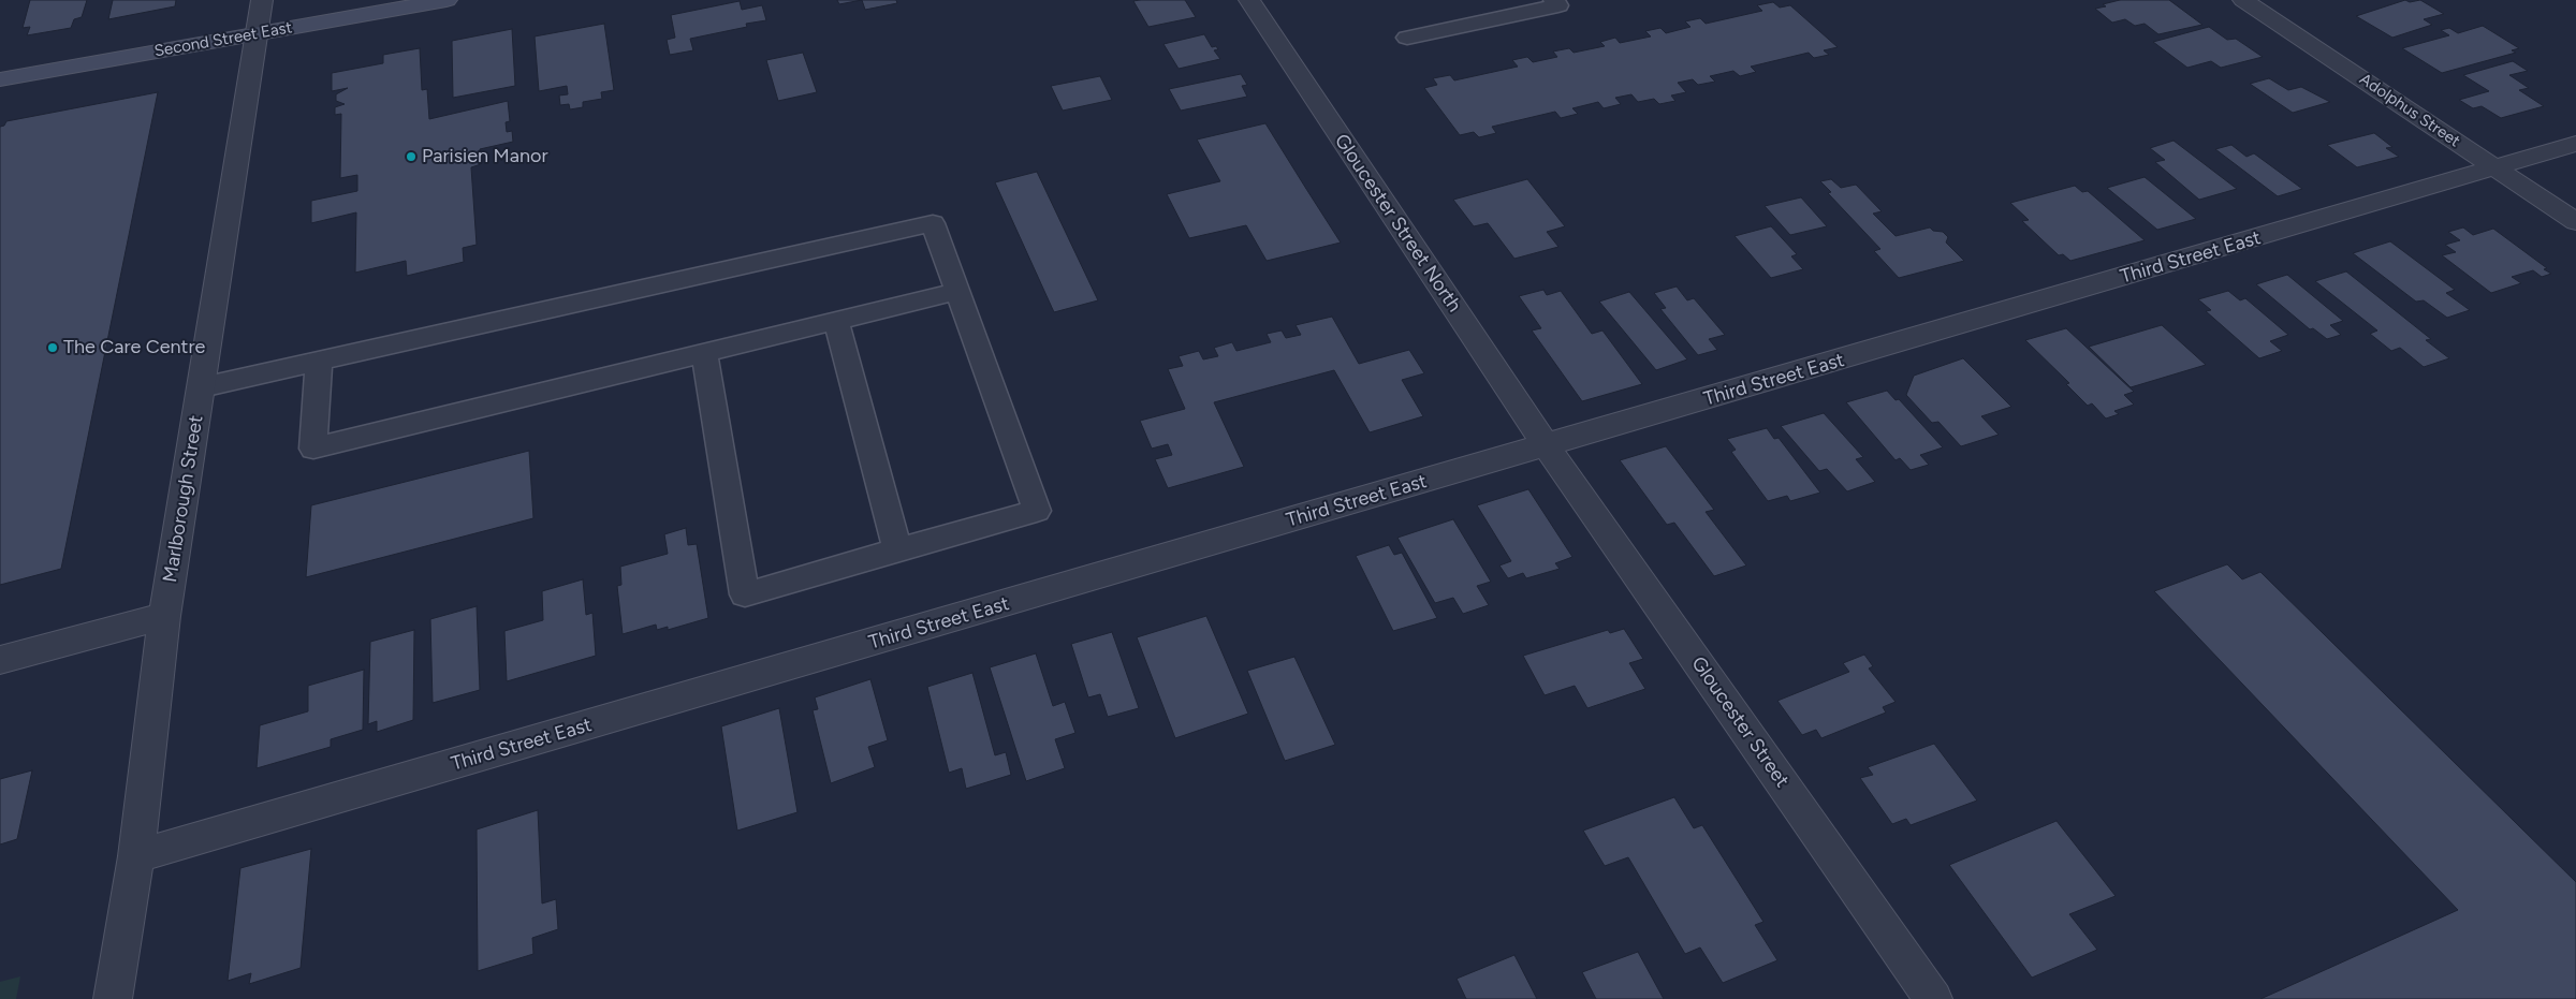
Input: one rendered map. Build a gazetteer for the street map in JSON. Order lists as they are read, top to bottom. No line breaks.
{"streets":{"main road":["Second Street East"],"street":["Adolphus Street","Gloucester Street North","Third Street East","Marlborough Street","Gloucester Street"]},"crossings":[["Second Street East","Marlborough Street"],["Adolphus Street","Third Street East"],["Gloucester Street North","Third Street East"],["Gloucester Street North","Gloucester Street"],["Third Street East","Marlborough Street"],["Third Street East","Gloucester Street"]],"places":["Parisien Manor","The Care Centre"]}
